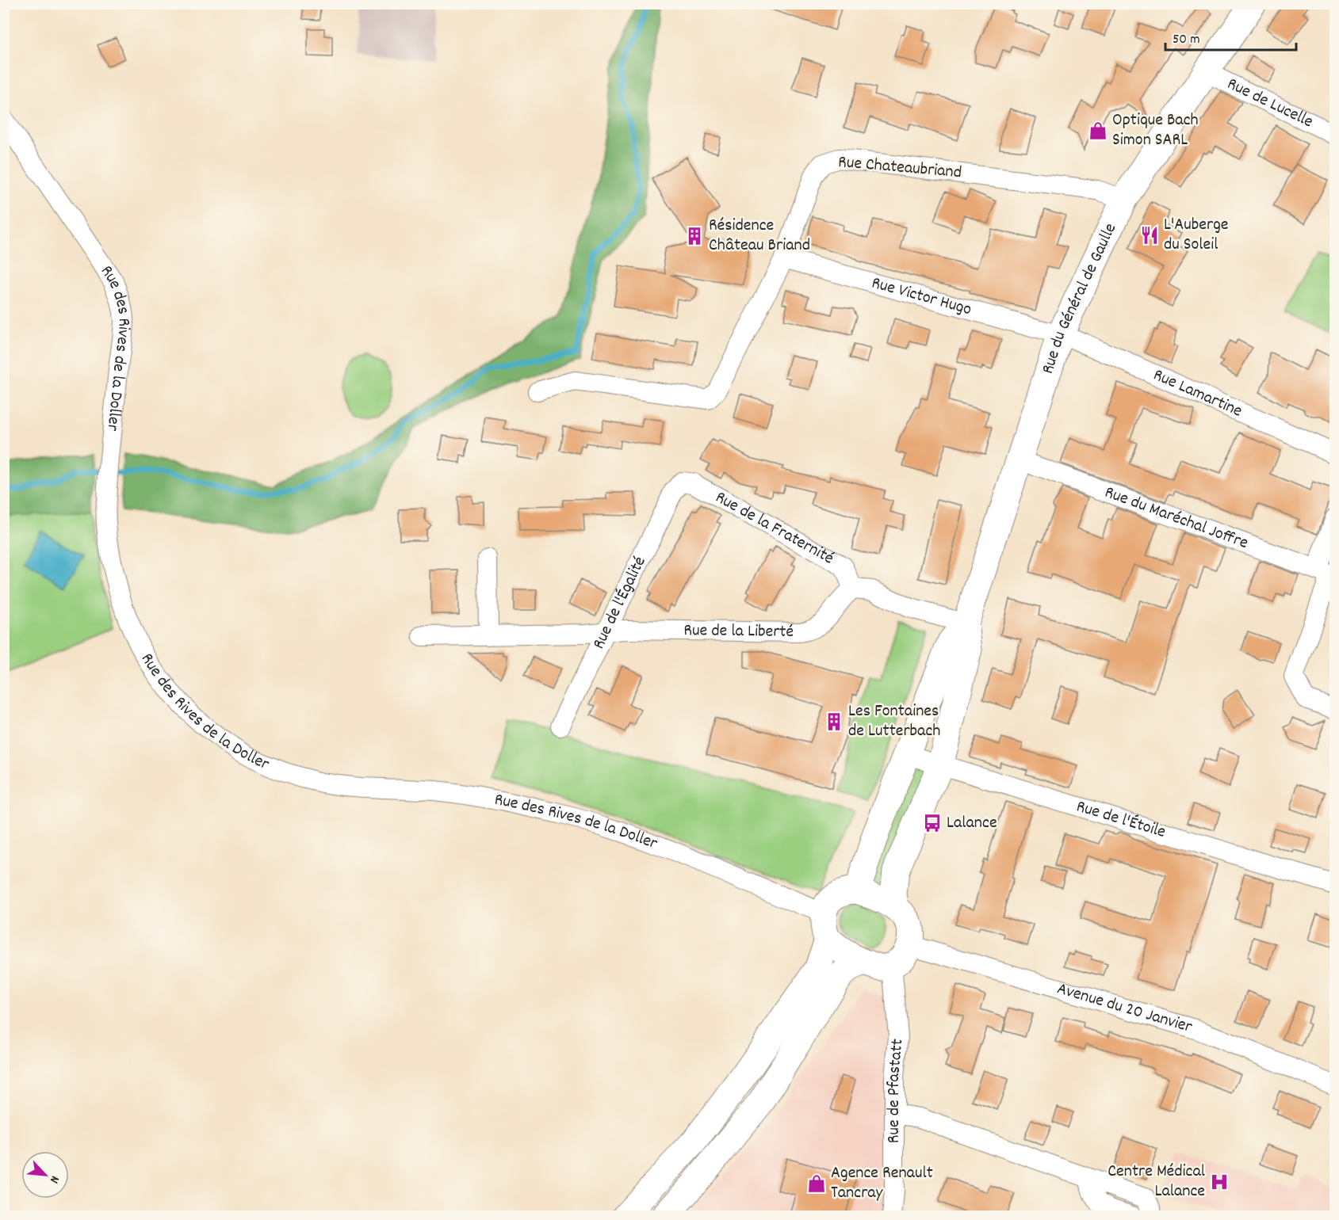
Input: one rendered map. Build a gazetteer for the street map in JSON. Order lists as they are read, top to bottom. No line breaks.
{"streets":{"main road":["Rue du Général de Gaulle"],"street":["Rue de Lucelle","Rue Chateaubriand","Rue Victor Hugo","Rue des Rives de la Doller","Rue Lamartine","Rue du Maréchal Joffre","Rue de la Fraternité","Rue de l'Égalité","Rue de la Liberté","Rue de l'Étoile","Avenue du 20 Janvier","Rue de Pfastatt"]},"crossings":[["Rue de Lucelle","Rue du Général de Gaulle"],["Rue Chateaubriand","Rue Victor Hugo"],["Rue Chateaubriand","Rue du Général de Gaulle"],["Rue Victor Hugo","Rue du Général de Gaulle"],["Rue Victor Hugo","Rue Lamartine"],["Rue du Général de Gaulle","Rue des Rives de la Doller"],["Rue du Général de Gaulle","Rue Lamartine"],["Rue du Général de Gaulle","Rue du Maréchal Joffre"],["Rue du Général de Gaulle","Rue de l'Étoile"],["Rue du Général de Gaulle","Avenue du 20 Janvier"],["Rue du Général de Gaulle","Rue de Pfastatt"],["Rue des Rives de la Doller","Avenue du 20 Janvier"],["Rue des Rives de la Doller","Rue de Pfastatt"],["Rue de la Fraternité","Rue de l'Égalité"],["Rue de la Fraternité","Rue de la Liberté"],["Rue de l'Égalité","Rue de la Liberté"],["Avenue du 20 Janvier","Rue de Pfastatt"]],"places":{"shop":["Optique Bach Simon SARL","Agence Renault Tancray"],"restaurant":["L'Auberge du Soleil"],"building":["Résidence Château Briand","Les Fontaines de Lutterbach"],"bus stop":["Lalance"],"hospital":["Centre Médical Lalance"]},"scale_bar":"50 m","north":"bottom right"}
